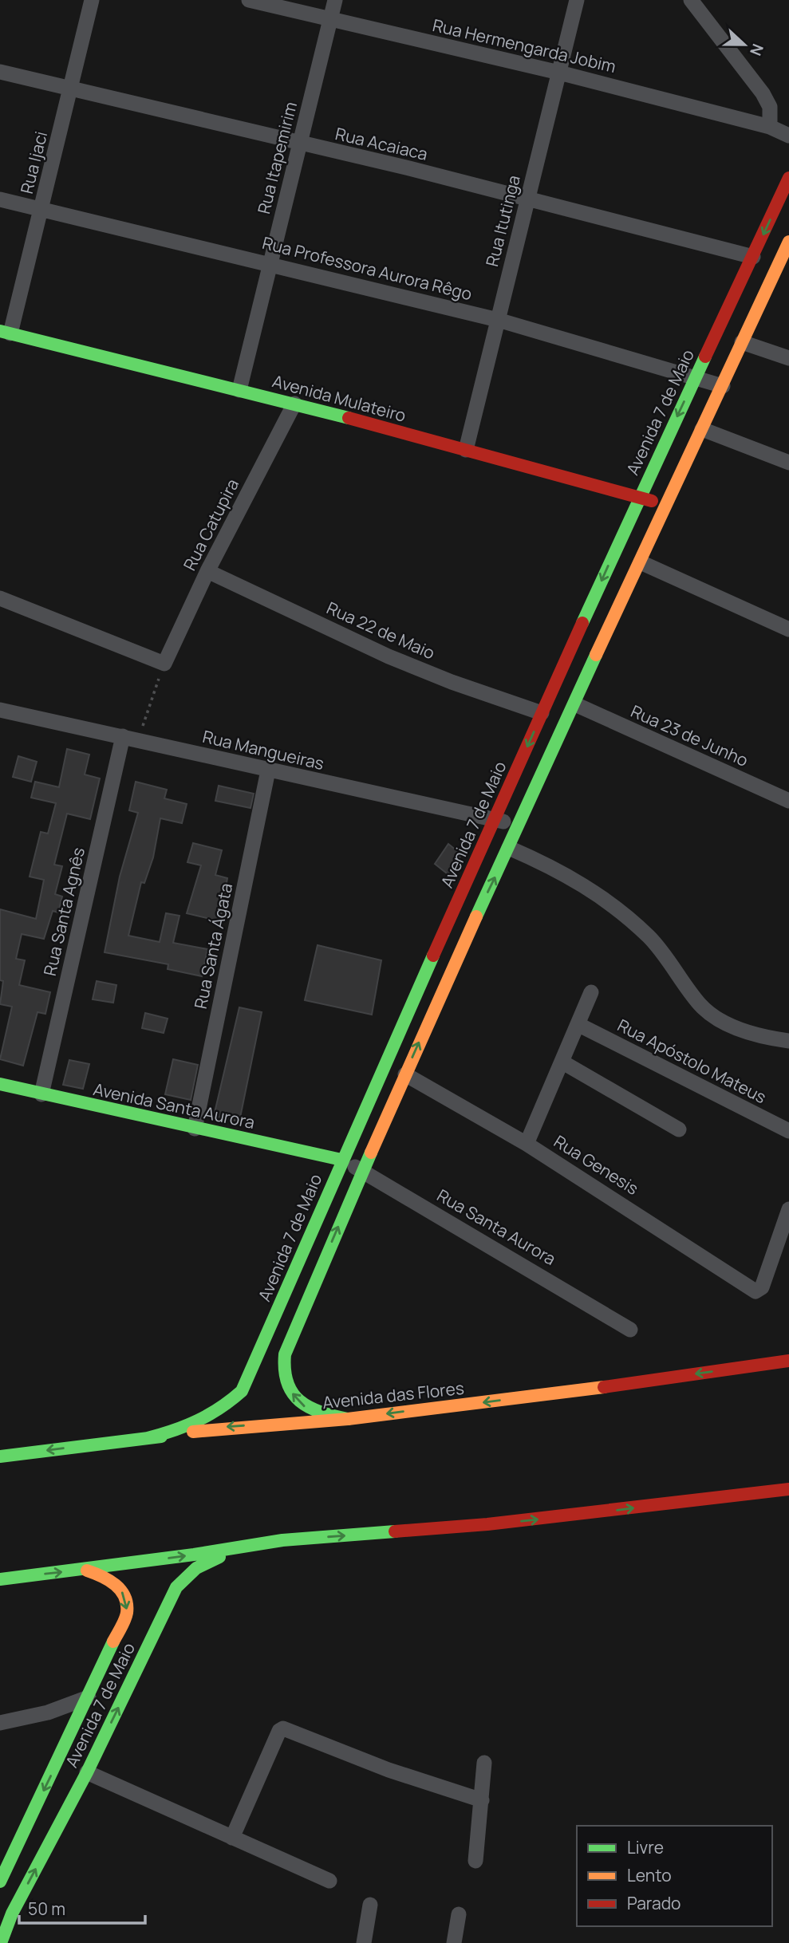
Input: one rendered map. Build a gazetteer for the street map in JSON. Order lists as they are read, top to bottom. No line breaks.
{"streets":{"main road":["Avenida Mulateiro","Avenida 7 de Maio","Avenida Santa Aurora","Avenida das Flores"],"street":["Rua Hermengarda Jobim","Rua Acaiaca","Rua Itapemirim","Rua Ijaci","Rua Itutinga","Rua Professora Aurora Rêgo","Rua Catupira","Rua 22 de Maio","Rua 23 de Junho","Rua Mangueiras","Rua Santa Agnês","Rua Santa Ágata","Rua Apóstolo Mateus","Rua Genesis","Rua Santa Aurora"]},"crossings":[["Rua Hermengarda Jobim","Rua Itapemirim"],["Rua Hermengarda Jobim","Rua Itutinga"],["Rua Acaiaca","Rua Itapemirim"],["Rua Acaiaca","Rua Ijaci"],["Rua Acaiaca","Rua Itutinga"],["Rua Acaiaca","Avenida 7 de Maio"],["Rua Itapemirim","Rua Professora Aurora Rêgo"],["Rua Itapemirim","Avenida Mulateiro"],["Rua Ijaci","Rua Professora Aurora Rêgo"],["Rua Ijaci","Avenida Mulateiro"],["Rua Itutinga","Rua Professora Aurora Rêgo"],["Rua Itutinga","Avenida Mulateiro"],["Rua Professora Aurora Rêgo","Avenida 7 de Maio"],["Avenida Mulateiro","Avenida 7 de Maio"],["Avenida Mulateiro","Rua Catupira"],["Avenida 7 de Maio","Rua 22 de Maio"],["Avenida 7 de Maio","Rua Mangueiras"],["Avenida 7 de Maio","Avenida Santa Aurora"],["Avenida 7 de Maio","Rua Santa Aurora"],["Avenida 7 de Maio","Avenida das Flores"],["Rua Catupira","Rua 22 de Maio"],["Rua Mangueiras","Rua Santa Agnês"],["Rua Mangueiras","Rua Santa Ágata"],["Rua Santa Agnês","Avenida Santa Aurora"],["Rua Santa Ágata","Avenida Santa Aurora"],["Avenida Santa Aurora","Rua Santa Aurora"]],"one_way":["Avenida das Flores"],"legend":["Livre","Lento","Parado"],"scale_bar":"50 m","north":"right"}
